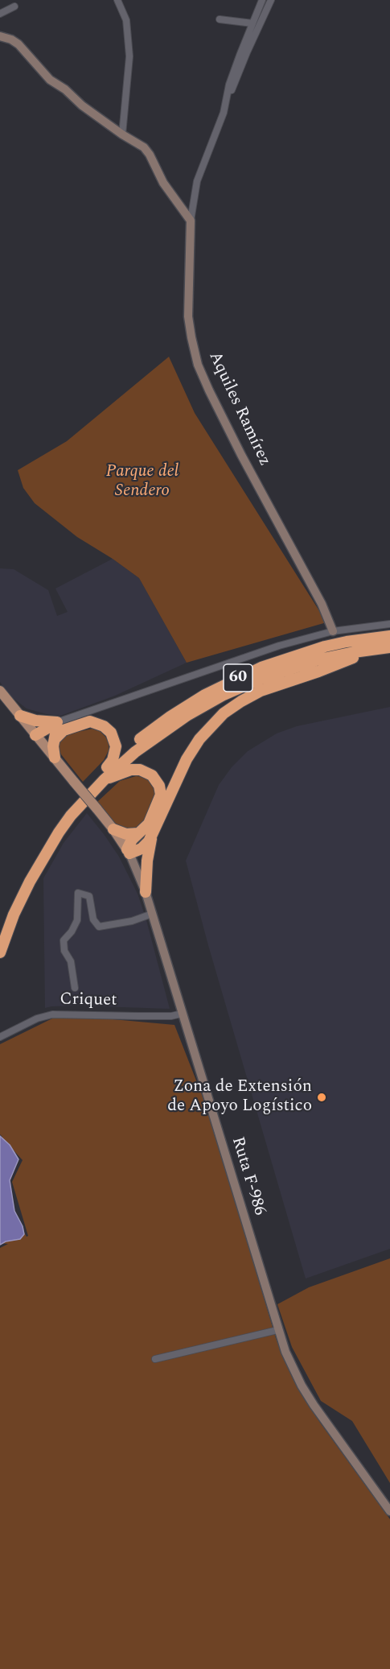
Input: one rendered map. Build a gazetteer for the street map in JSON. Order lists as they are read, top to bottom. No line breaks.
{"streets":{"highway":["60"],"main road":["Ruta F-986"],"street":["Aquiles Ramírez","Criquet"]},"crossings":[["Criquet","Ruta F-986"]],"parks":["Parque del Sendero"],"places":["Zona de Extensión de Apoyo Logístico"]}
